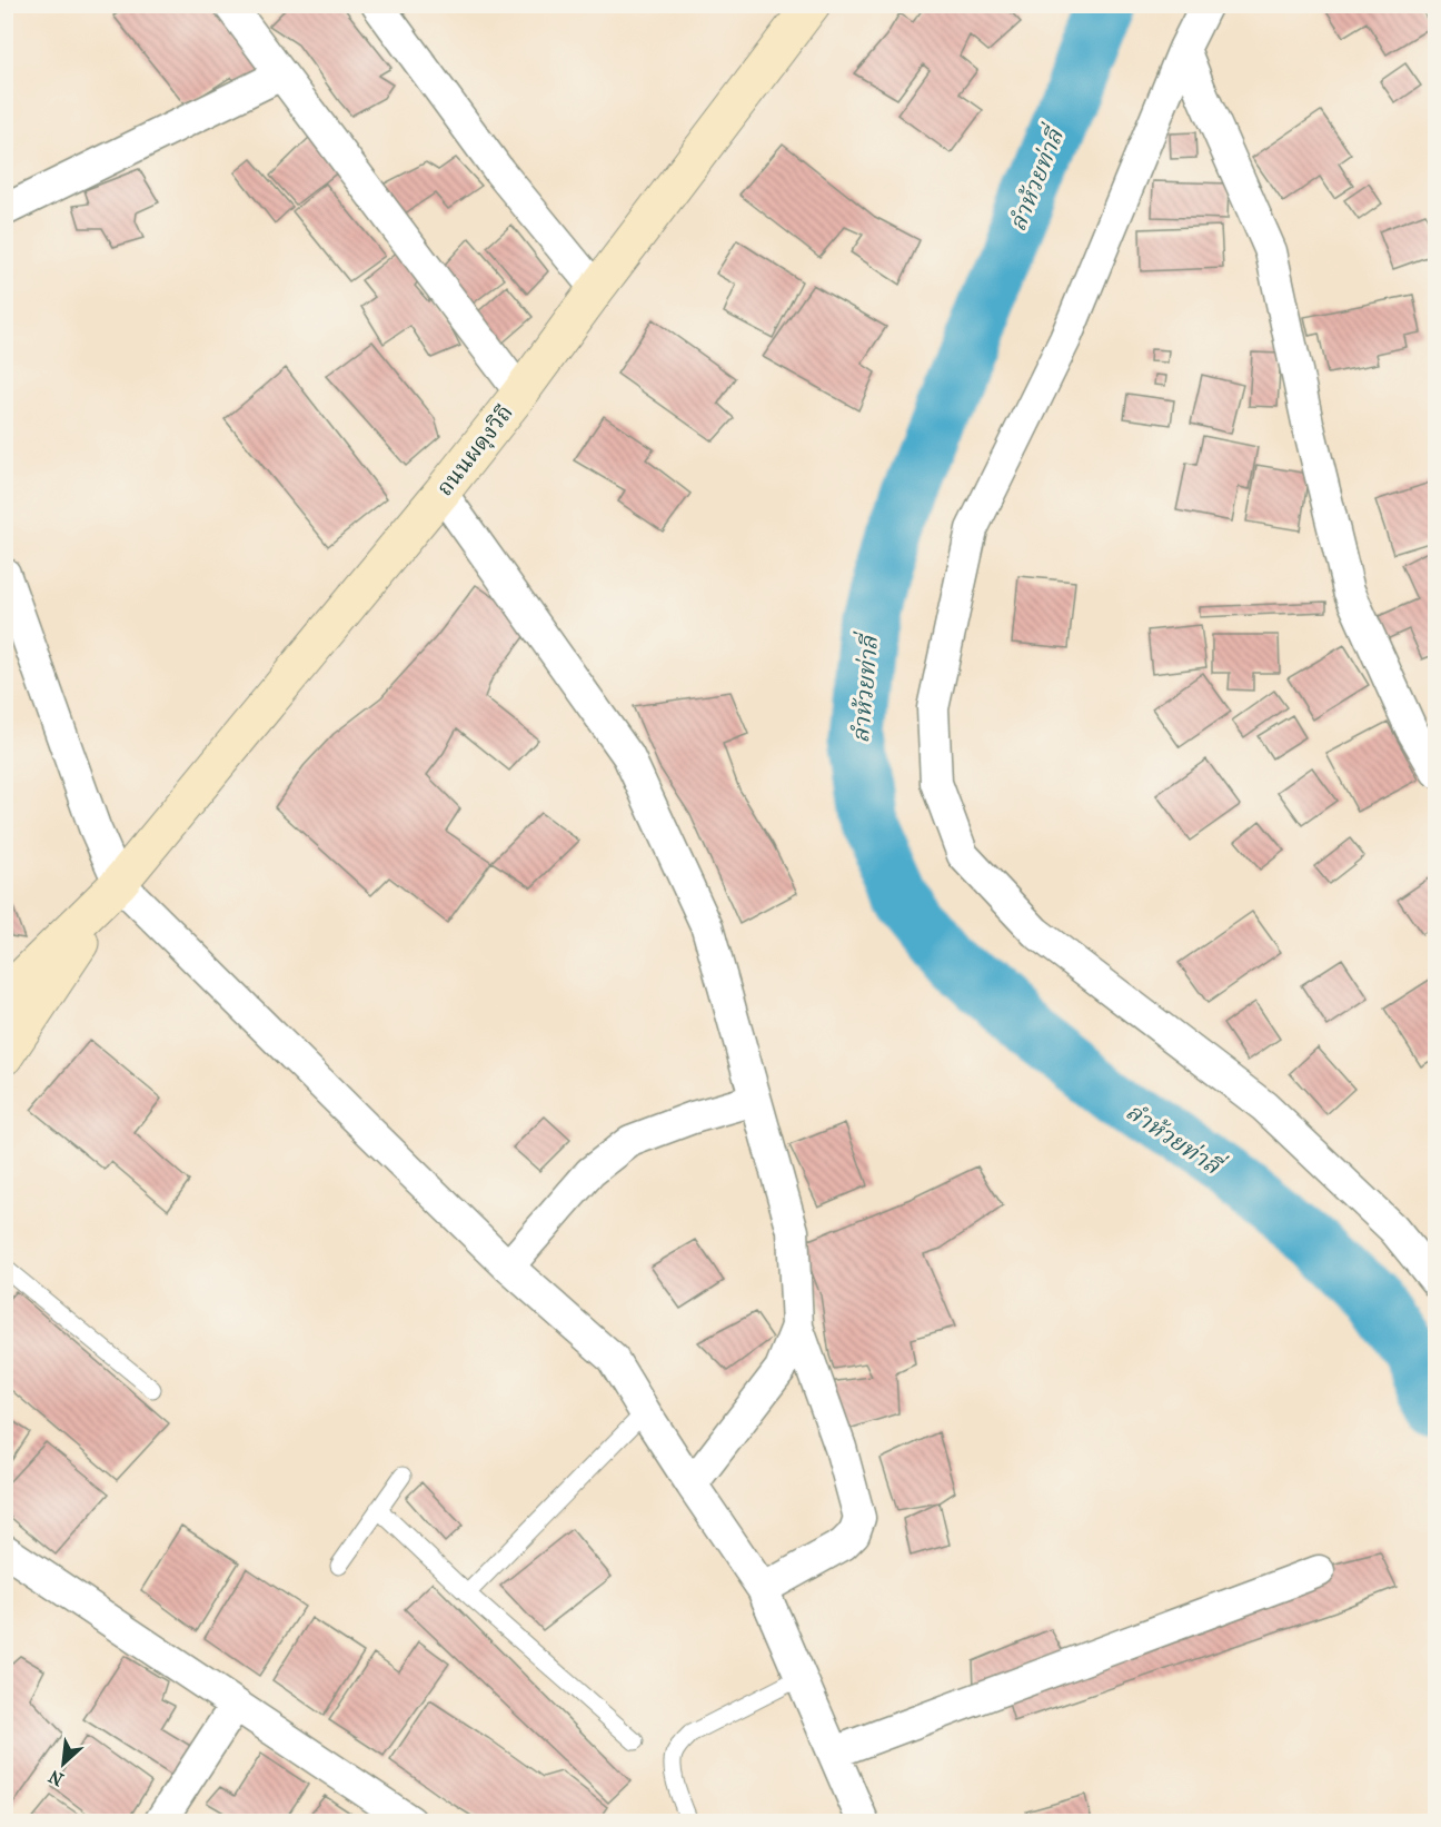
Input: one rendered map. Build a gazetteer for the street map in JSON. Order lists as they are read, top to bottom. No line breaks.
{"streets":{"main road":["ถนนผดุงวิถี"]},"water":["ลำห้วยท่าลี่"],"north":"bottom left"}
